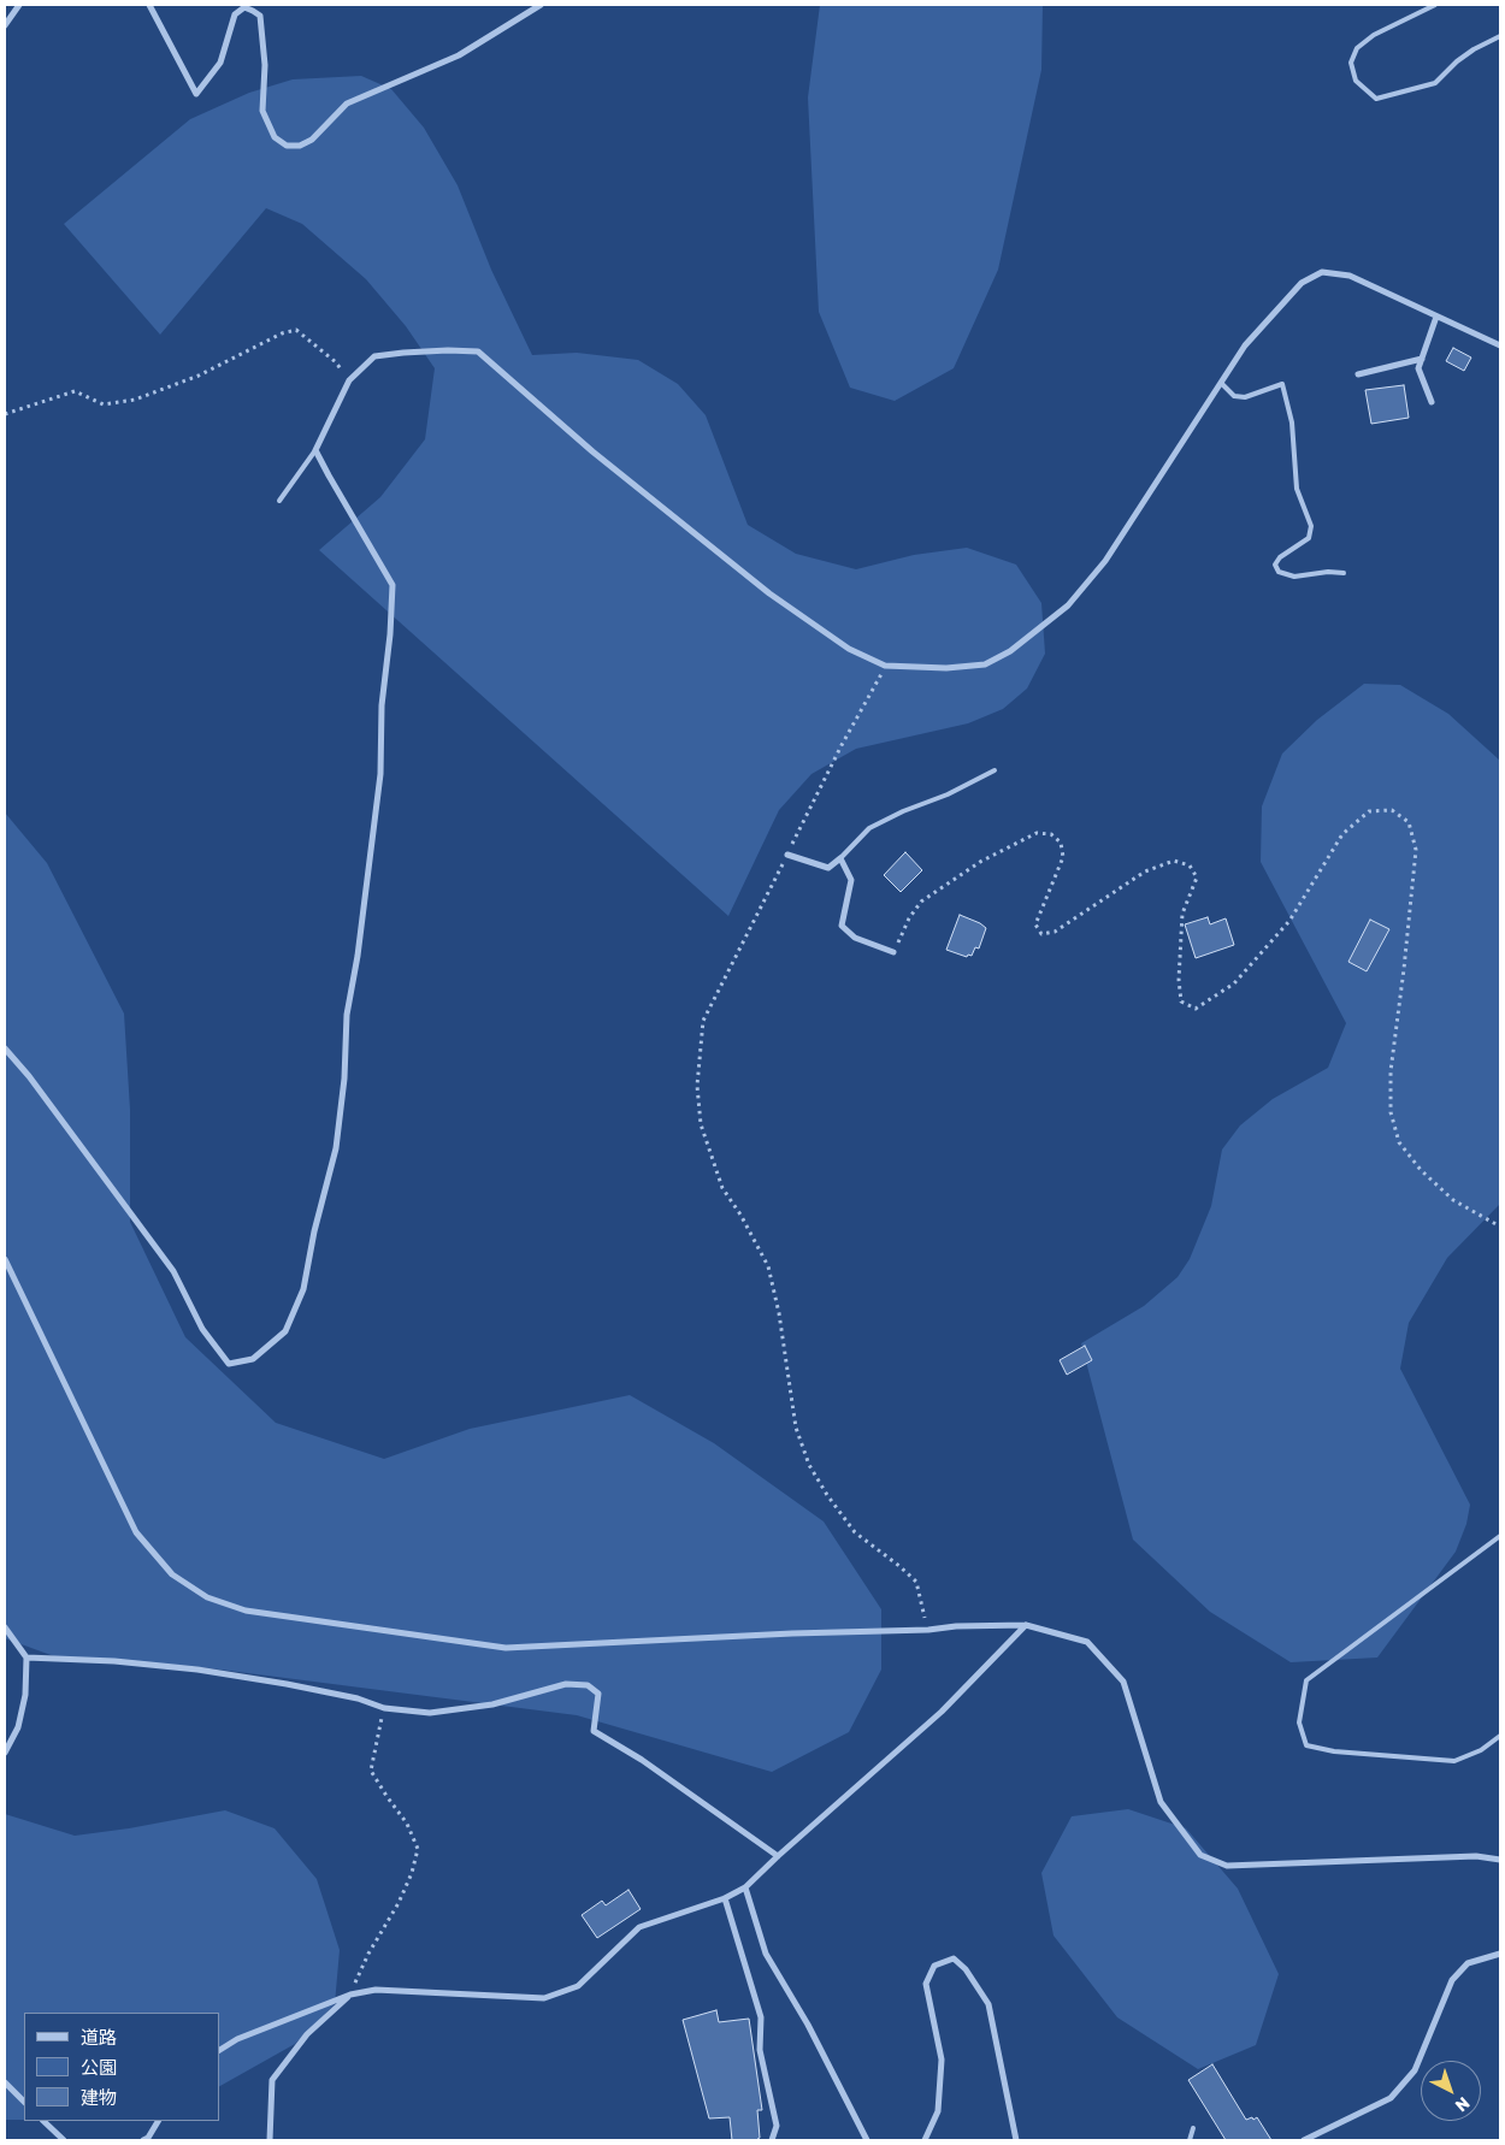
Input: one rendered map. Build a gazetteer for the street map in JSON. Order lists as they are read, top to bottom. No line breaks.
{"legend":["道路","公園","建物"],"north":"bottom right"}
